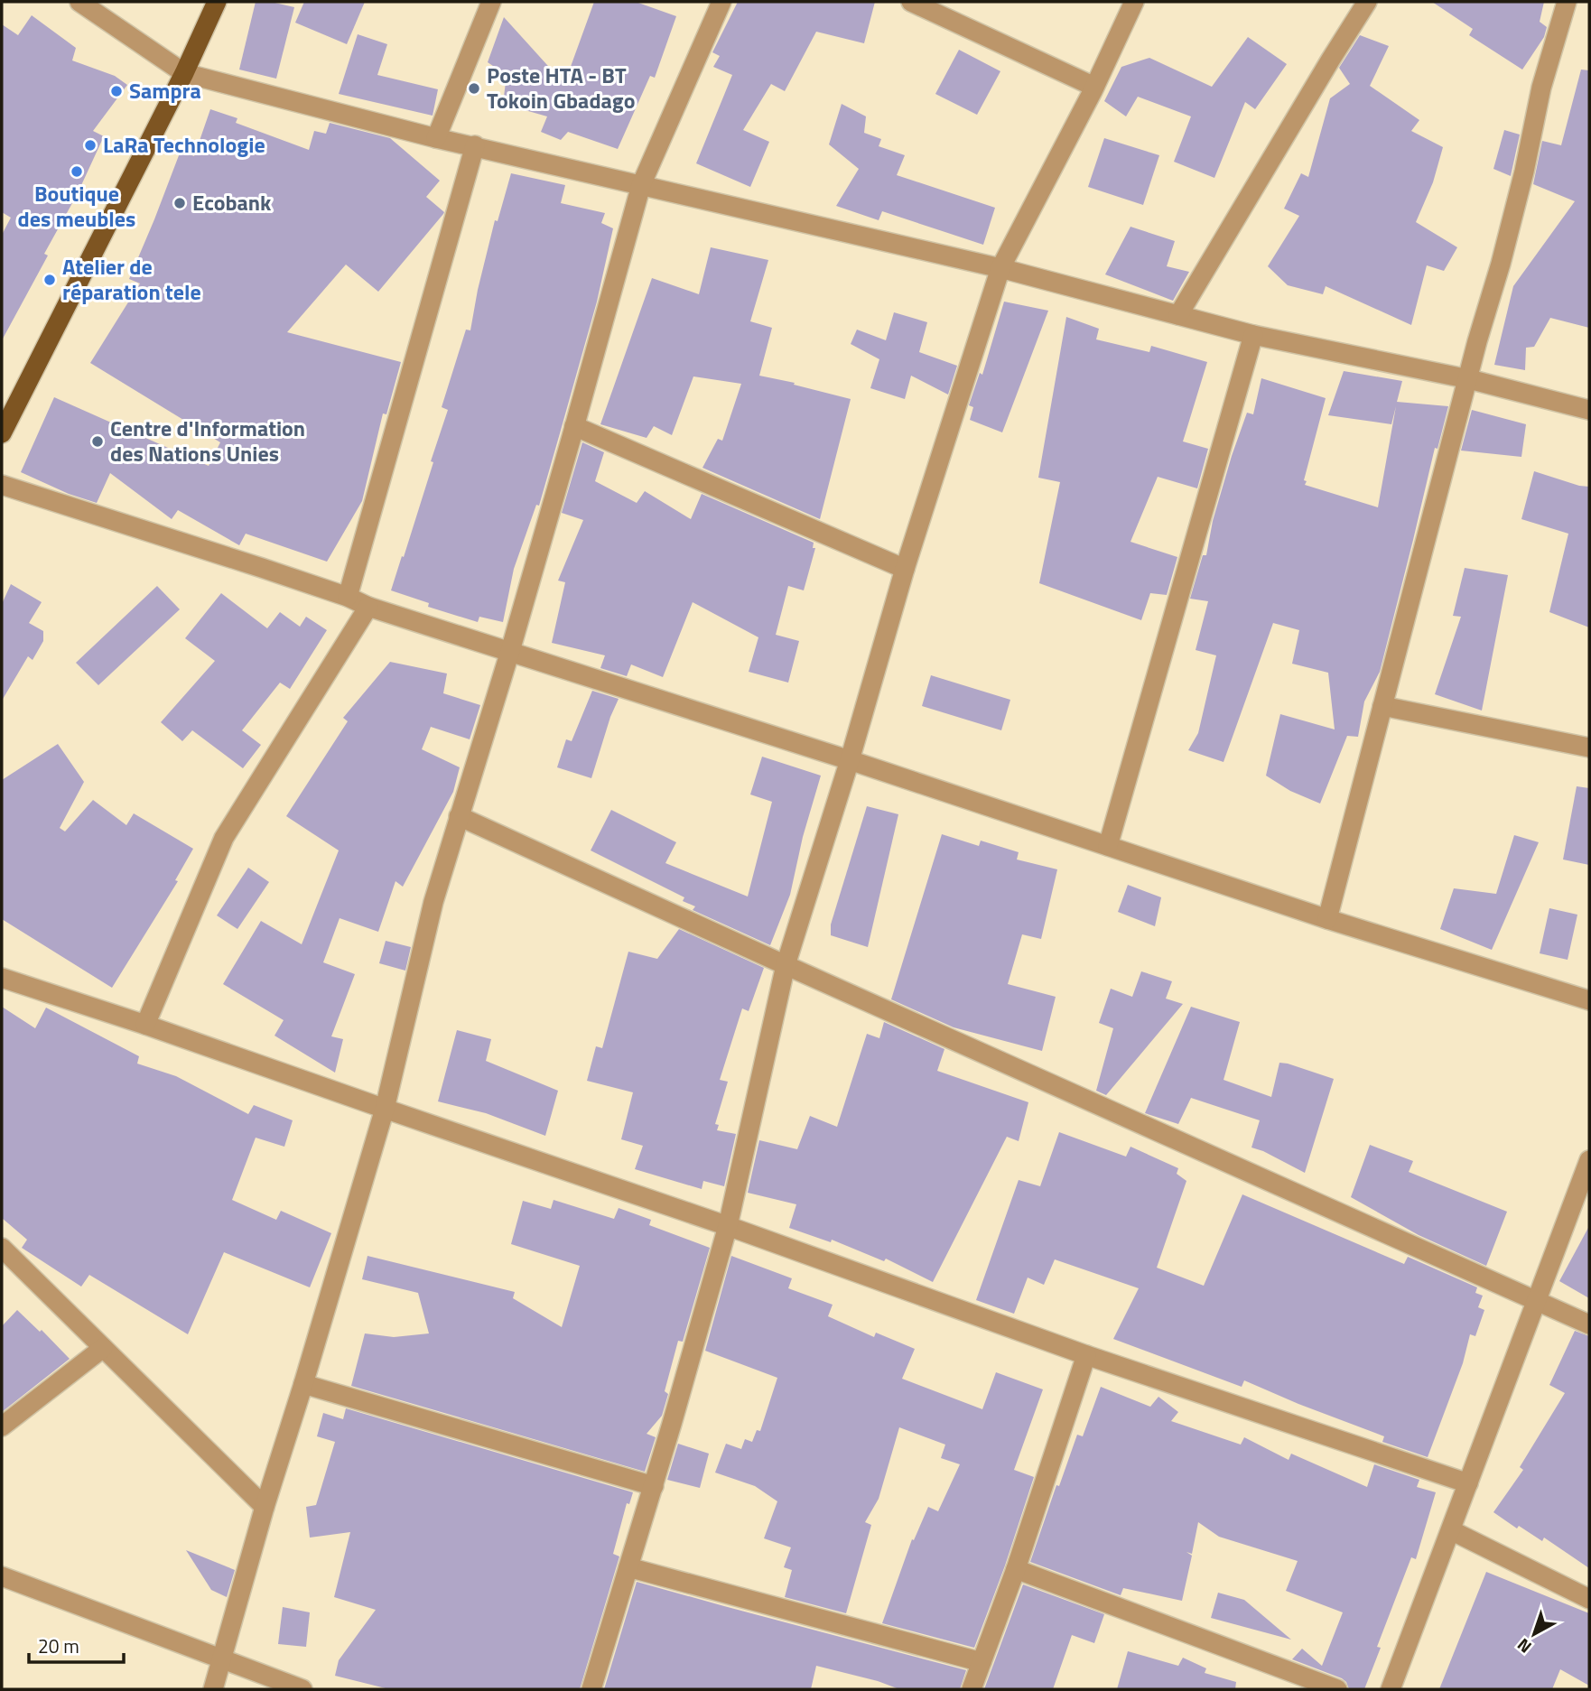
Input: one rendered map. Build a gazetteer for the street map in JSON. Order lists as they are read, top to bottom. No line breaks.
{"places":["Poste HTA - BT Tokoin Gbadago","Sampra","LaRa Technologie","Boutique des meubles","Ecobank","Atelier de réparation tele","Centre d'Information des Nations Unies"],"scale_bar":"20 m","north":"bottom left"}
